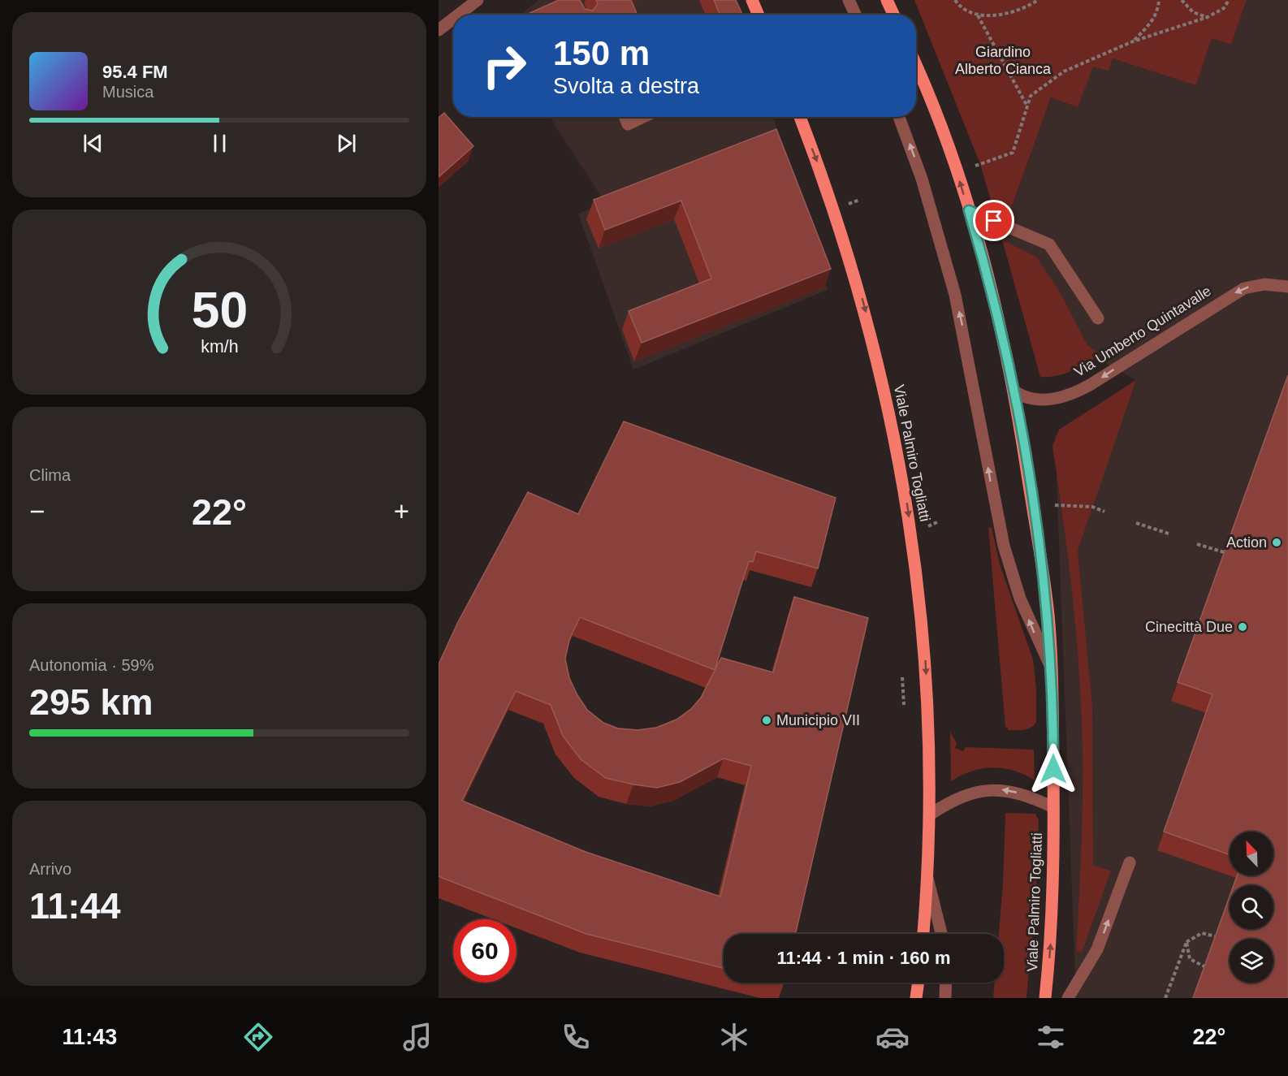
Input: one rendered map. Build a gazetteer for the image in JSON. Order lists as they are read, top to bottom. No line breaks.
{"streets":{"main road":["Viale Palmiro Togliatti"],"street":["Via Umberto Quintavalle"]},"crossings":[["Via Umberto Quintavalle","Viale Palmiro Togliatti"]],"one_way":["Via Umberto Quintavalle"],"parks":["Giardino Alberto Cianca"],"places":["Action","Cinecittà Due","Municipio VII"],"north":"top left","page":{"turn":["150 m","Svolta a destra"],"song":["95.4 FM","Musica"],"tile":["Clima",["Autonomia · 59%","295 km"],["Arrivo","11:44"]],"heat":["−","22°","+"],"limit":"60","trip":"11:44 · 1 min · 160 m","tabs":["11:43","22°"],"gauge":["50","km/h"]}}
